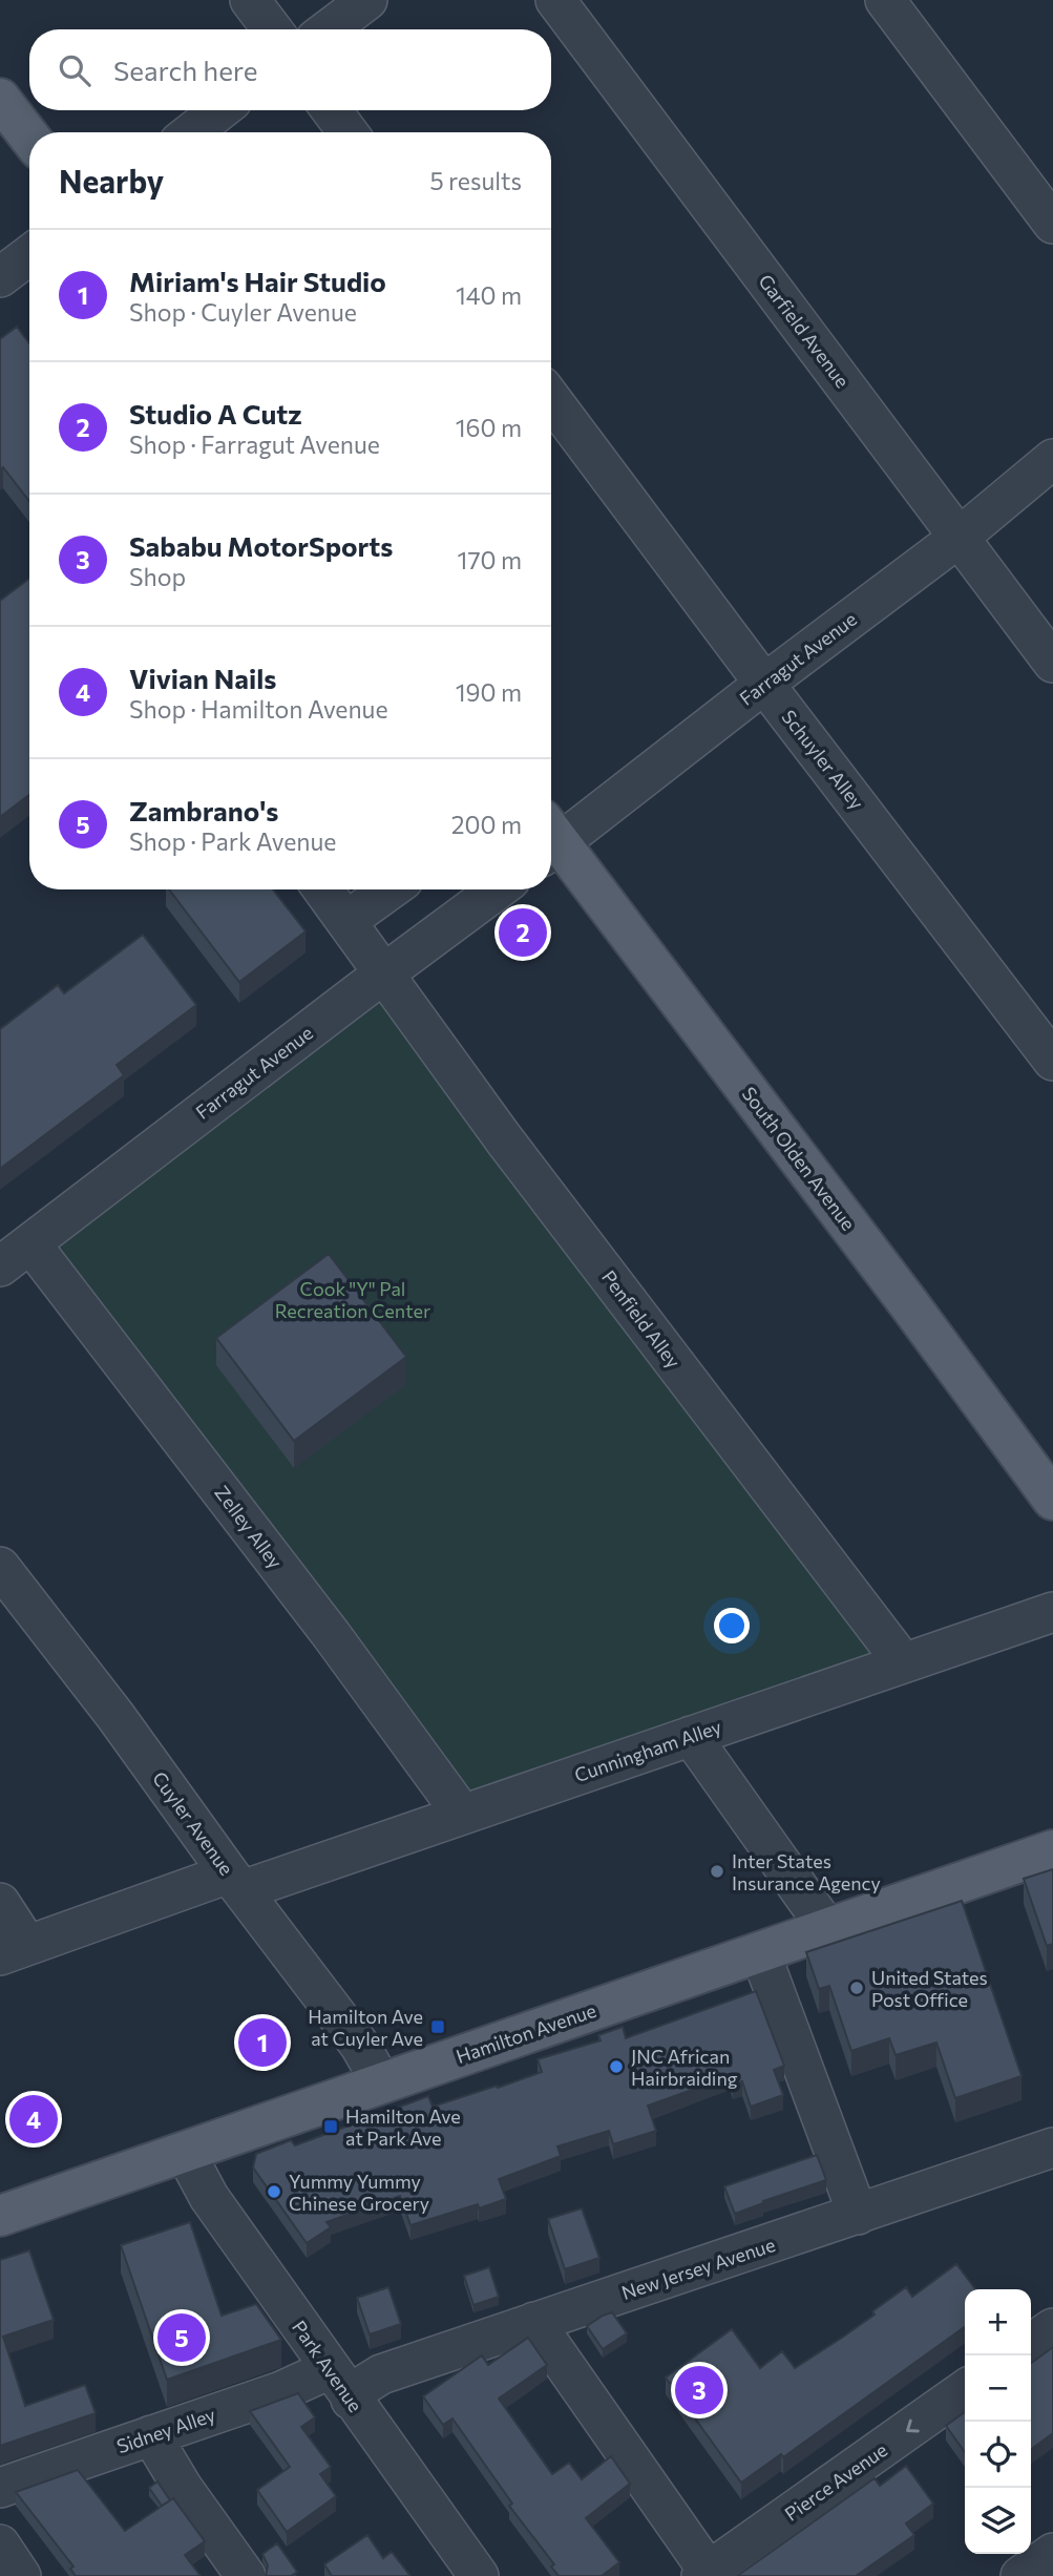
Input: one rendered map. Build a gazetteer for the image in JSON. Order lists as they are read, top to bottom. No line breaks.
{"streets":{"main road":["South Olden Avenue","Hamilton Avenue"],"street":["Garfield Avenue","Farragut Avenue","Schuyler Alley","Penfield Alley","Zelley Alley","Cunningham Alley","Cuyler Avenue","New Jersey Avenue","Park Avenue","Sidney Alley","Pierce Avenue"]},"crossings":[["Garfield Avenue","Farragut Avenue"],["Farragut Avenue","Schuyler Alley"],["Farragut Avenue","Penfield Alley"],["Farragut Avenue","Zelley Alley"],["Penfield Alley","Cunningham Alley"],["Zelley Alley","Cunningham Alley"],["Cunningham Alley","Cuyler Avenue"],["Cuyler Avenue","Hamilton Avenue"],["Hamilton Avenue","Park Avenue"],["New Jersey Avenue","Park Avenue"],["Park Avenue","Sidney Alley"]],"one_way":["Pierce Avenue"],"parks":["Cook \"Y\" Pal Recreation Center"],"places":{"other":["Inter States Insurance Agency","United States Post Office","JNC African Hairbraiding","Yummy Yummy Chinese Grocery"],"transit":["Hamilton Ave at Cuyler Ave","Hamilton Ave at Park Ave"]},"page":{"search":"Search here","heading":["Nearby","5 results"],"list":[{"mark":"1","name":"Miriam's Hair Studio","note":"Shop · Cuyler Avenue","value":"140 m"},{"mark":"2","name":"Studio A Cutz","note":"Shop · Farragut Avenue","value":"160 m"},{"mark":"3","name":"Sababu MotorSports","note":"Shop","value":"170 m"},{"mark":"4","name":"Vivian Nails","note":"Shop · Hamilton Avenue","value":"190 m"},{"mark":"5","name":"Zambrano's","note":"Shop · Park Avenue","value":"200 m"}],"pins":["2","1","4","5","3"],"map_buttons":["+","−"]}}
